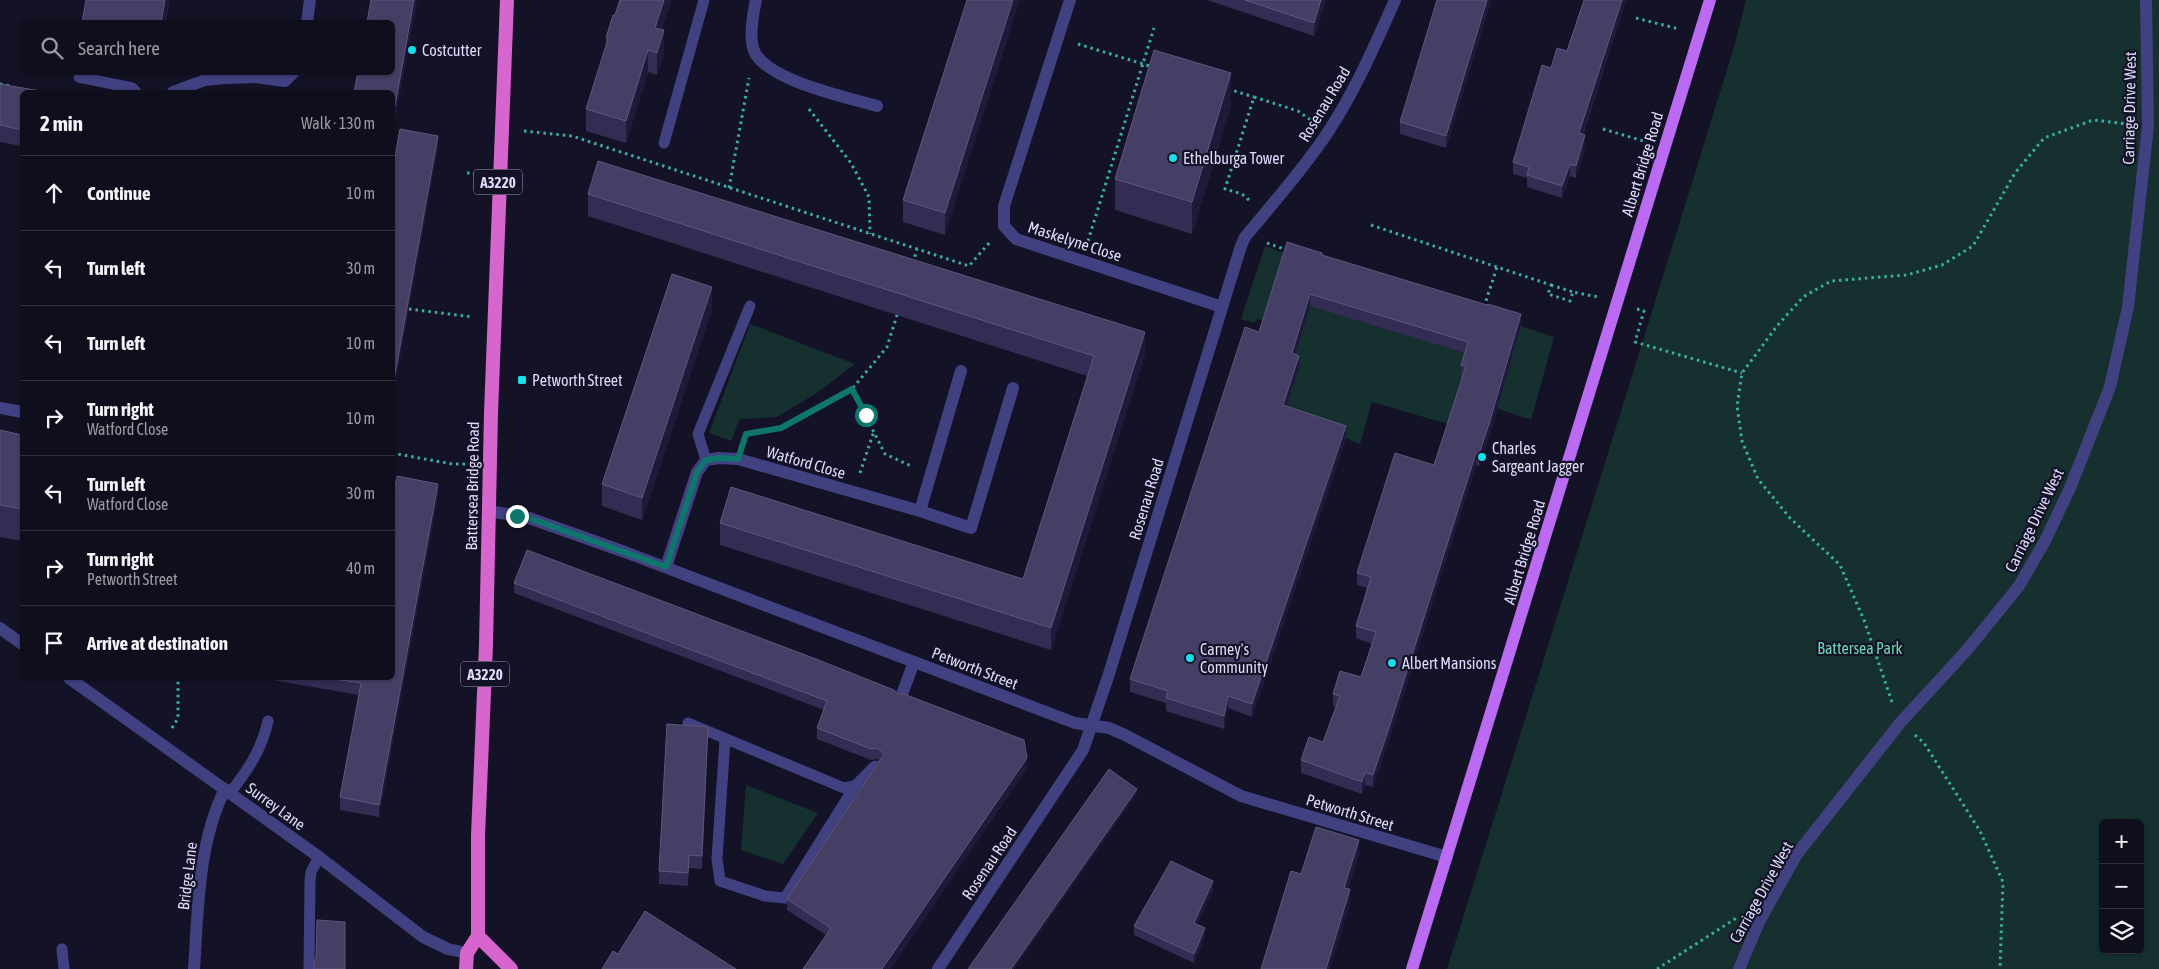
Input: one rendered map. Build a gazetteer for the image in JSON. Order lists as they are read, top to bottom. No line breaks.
{"streets":{"highway":["A3220","Battersea Bridge Road"],"main road":["Albert Bridge Road"],"street":["Rosenau Road","Carriage Drive West","Maskelyne Close","Watford Close","Petworth Street","Surrey Lane","Bridge Lane"]},"crossings":[["Rosenau Road","Maskelyne Close"],["Rosenau Road","Petworth Street"],["Albert Bridge Road","Petworth Street"],["Battersea Bridge Road","Petworth Street"],["Surrey Lane","Bridge Lane"]],"parks":["Battersea Park"],"places":{"other":["Costcutter","Ethelburga Tower","Charles Sargeant Jagger","Carney's Community","Albert Mansions"],"transit":["Petworth Street"]},"page":{"search":"Search here","heading":["2 min","Walk · 130 m"],"list":[["Continue","10 m"],["Turn left","30 m"],["Turn left","10 m"],["Turn right","Watford Close","10 m"],["Turn left","Watford Close","30 m"],["Turn right","Petworth Street","40 m"],"Arrive at destination"],"map_buttons":["+","−"]}}
